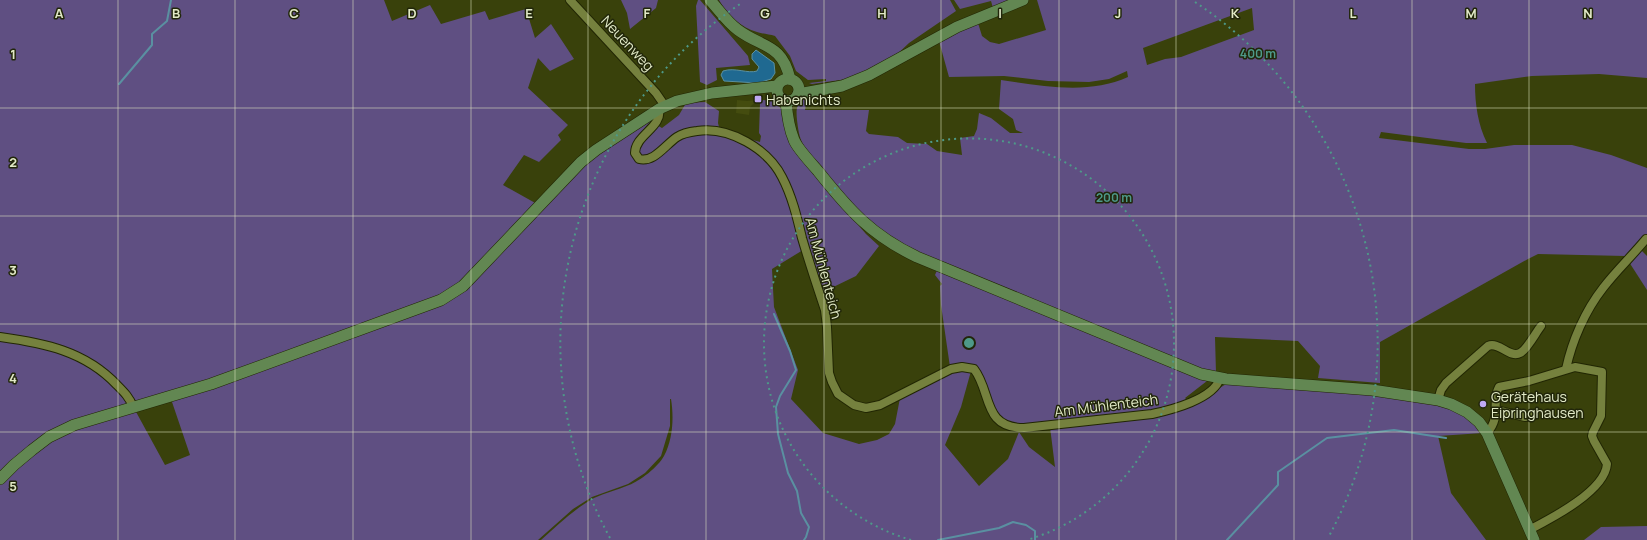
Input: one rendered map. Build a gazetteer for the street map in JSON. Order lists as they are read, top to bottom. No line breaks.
{"streets":{"street":["Neuenweg","Am Mühlenteich"]},"crossings":[["Neuenweg","Am Mühlenteich"]],"places":{"transit":["Habenichts"],"other":["Gerätehaus Eipringhausen"]},"grid":{"columns":["A","B","C","D","E","F","G","H","I","J","K","L","M","N"],"rows":["1","2","3","4","5"]},"rings":["400 m","200 m"]}
